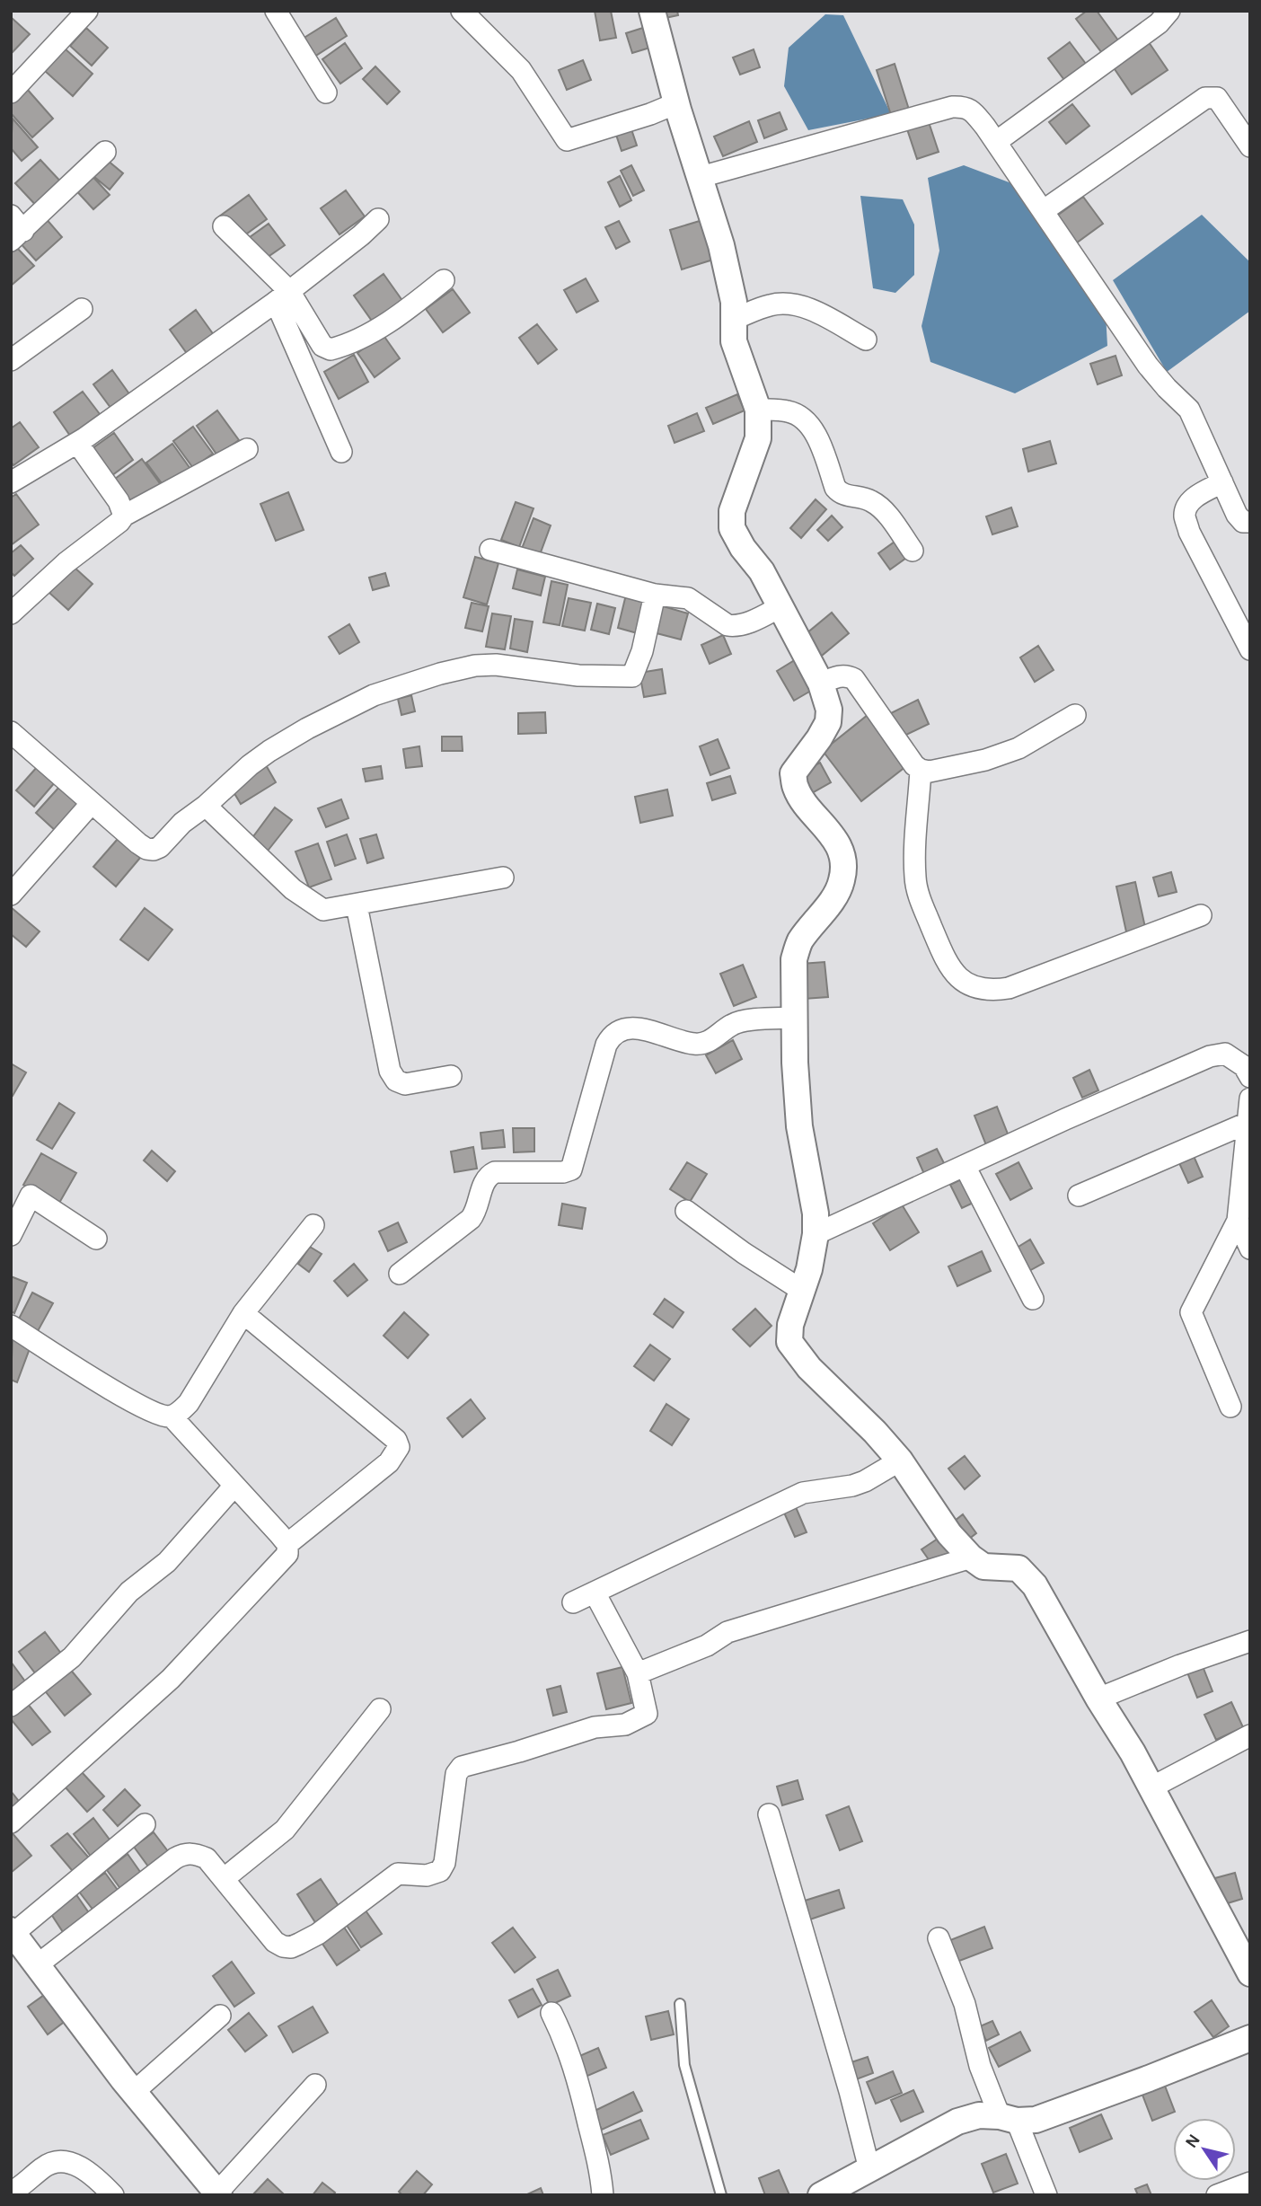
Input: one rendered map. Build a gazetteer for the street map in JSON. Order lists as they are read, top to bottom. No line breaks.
{"north":"top left"}
